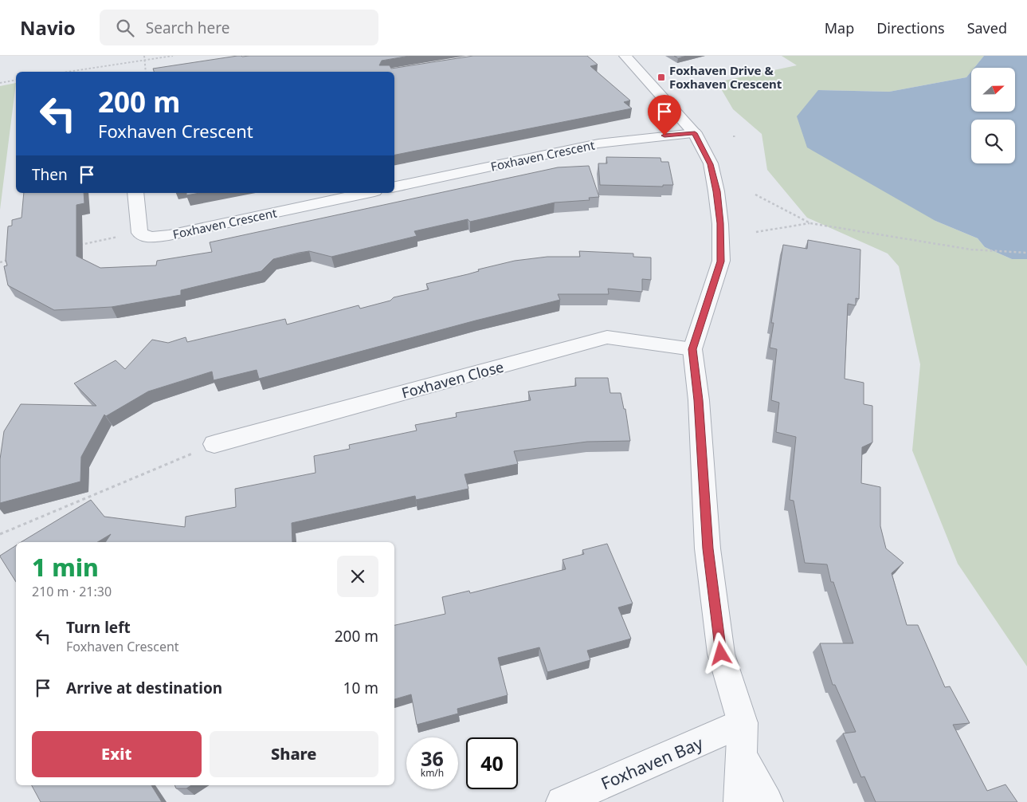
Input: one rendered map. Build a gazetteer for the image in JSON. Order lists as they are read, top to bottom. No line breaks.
{"streets":{"street":["Foxhaven Crescent","Foxhaven Close","Foxhaven Bay"]},"places":{"transit":["Foxhaven Drive & Foxhaven Crescent"]},"north":"right","page":{"header":"Navio","search":"Search here","nav":["Map","Directions","Saved"],"turn":["200 m","Foxhaven Crescent"],"then":"Then","heading":["1 min","210 m · 21:30"],"list":[{"name":"Turn left","note":"Foxhaven Crescent","value":"200 m"},{"name":"Arrive at destination","value":"10 m"}],"buttons":["Exit","Share"],"speed":"36 km/h","limit":"40"}}
